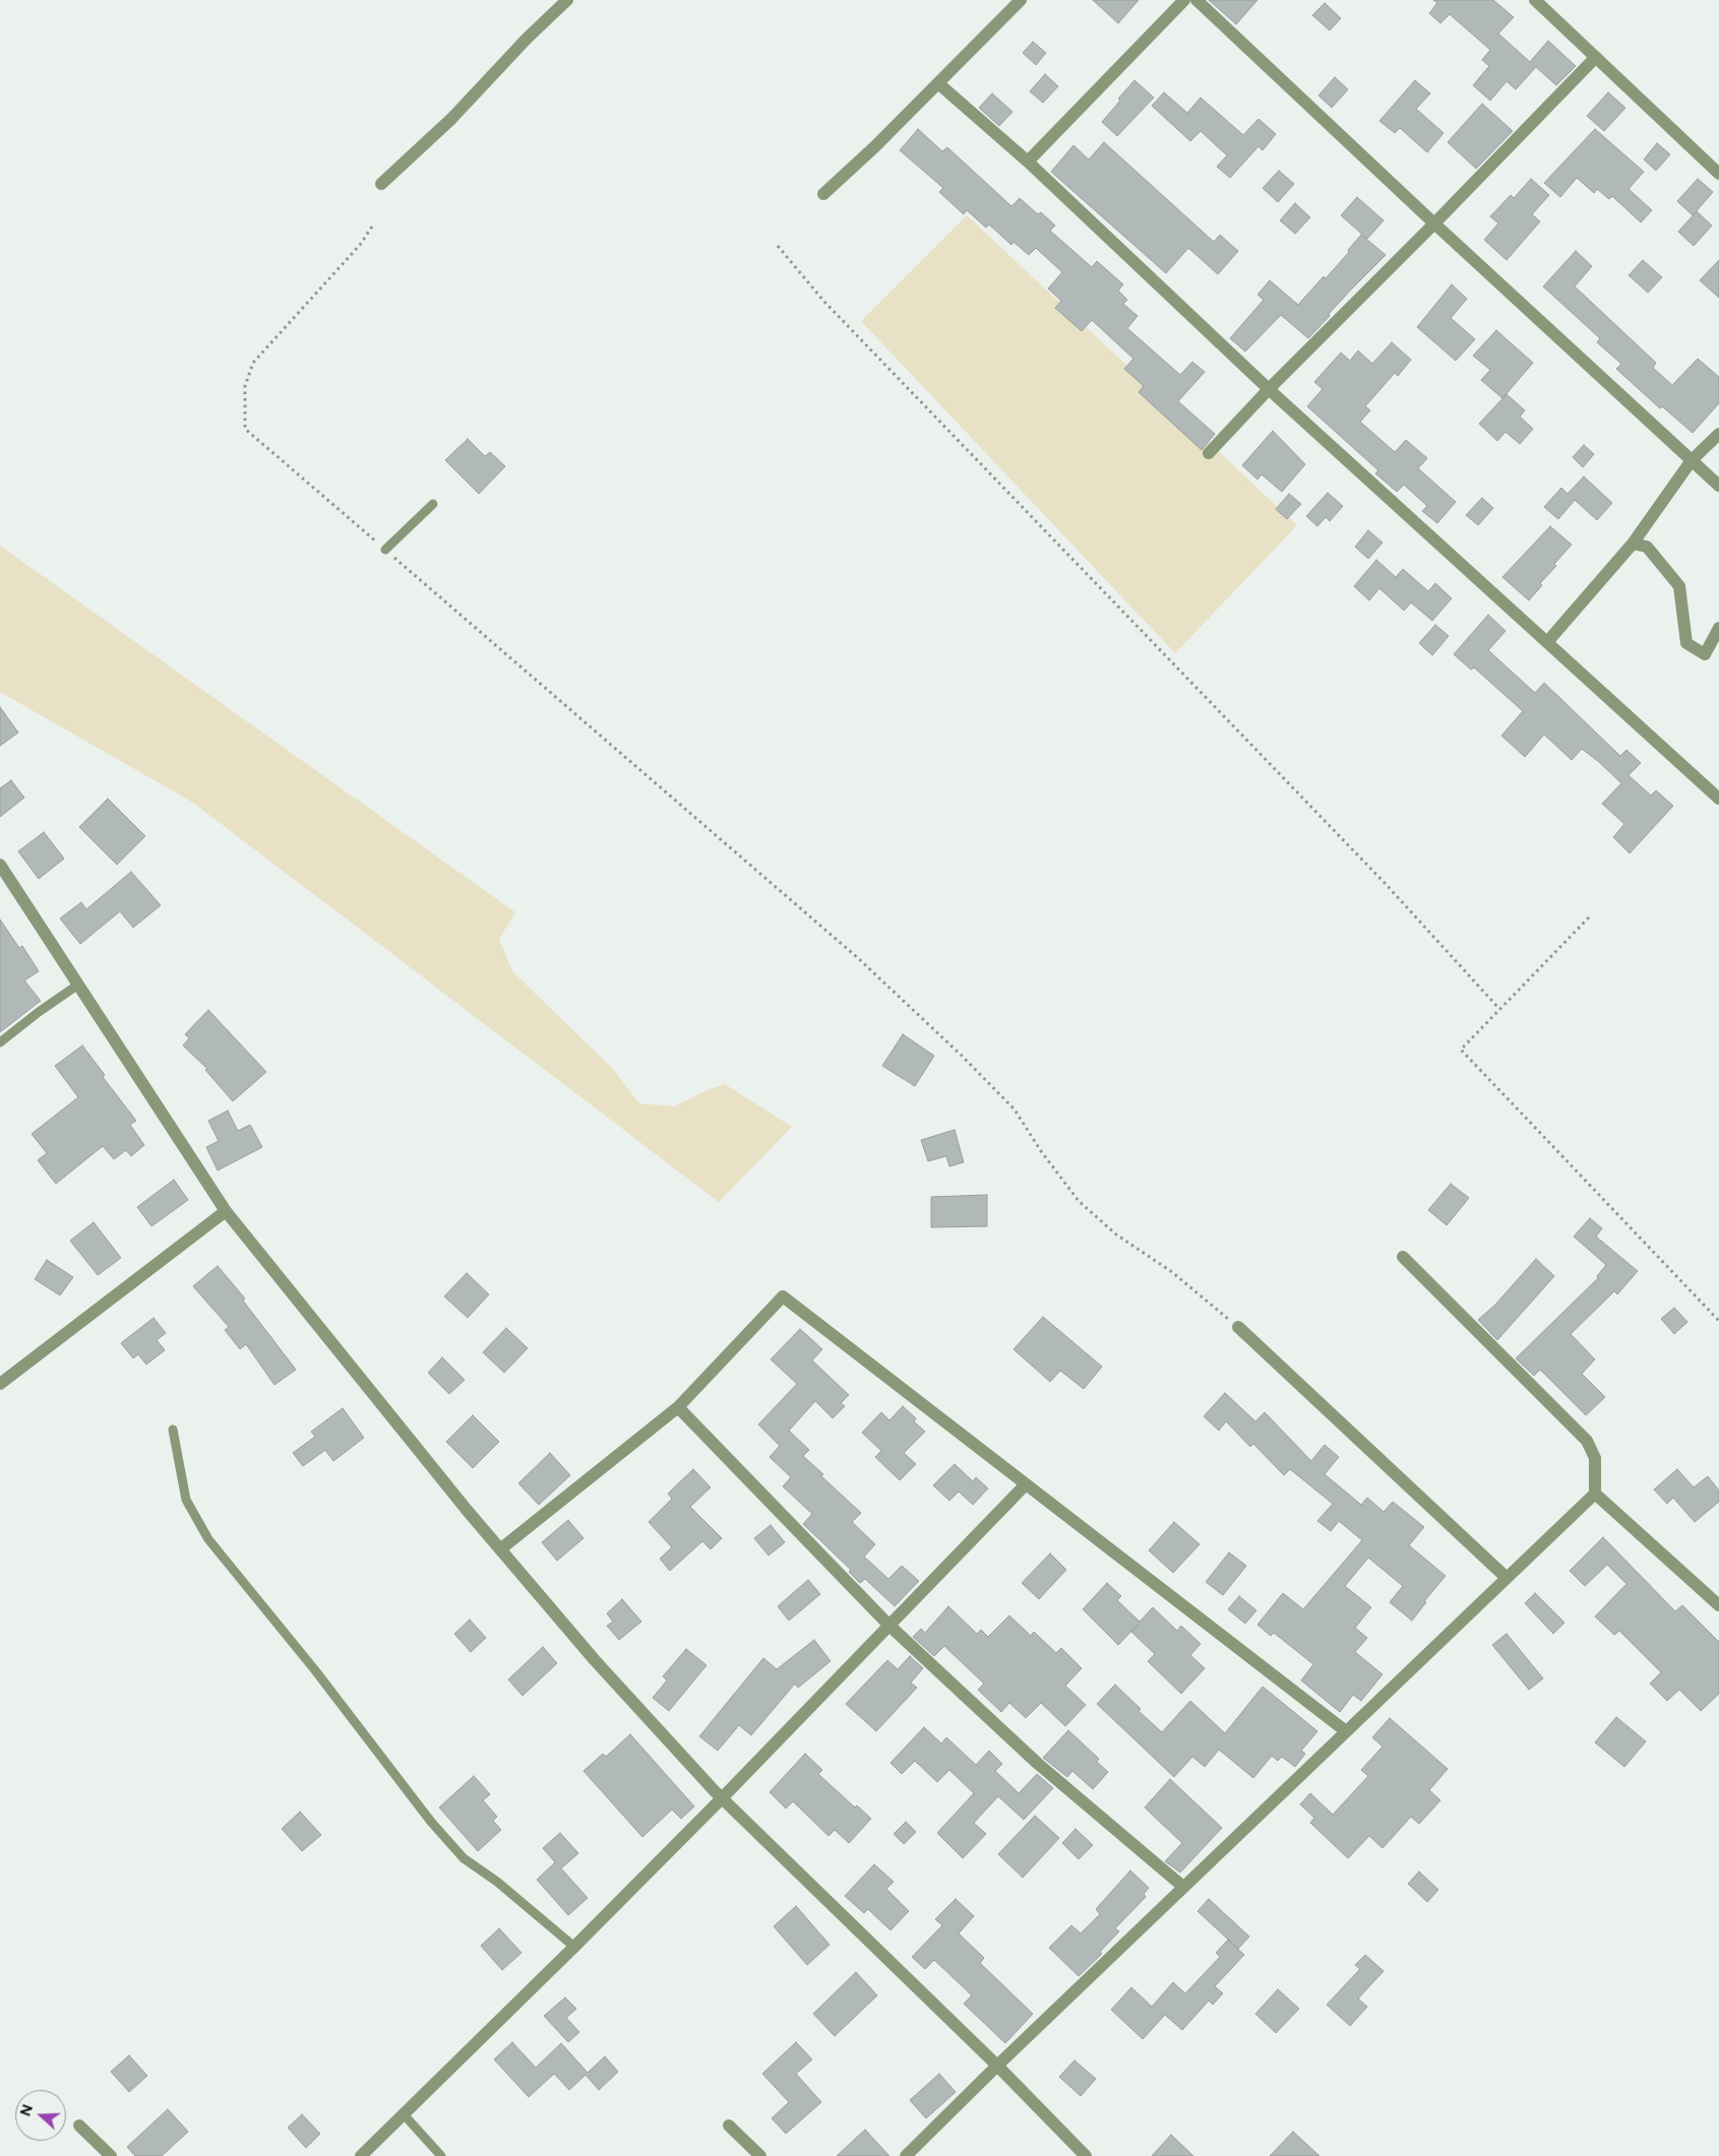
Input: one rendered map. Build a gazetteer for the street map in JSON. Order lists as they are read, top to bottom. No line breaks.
{"north":"left"}
